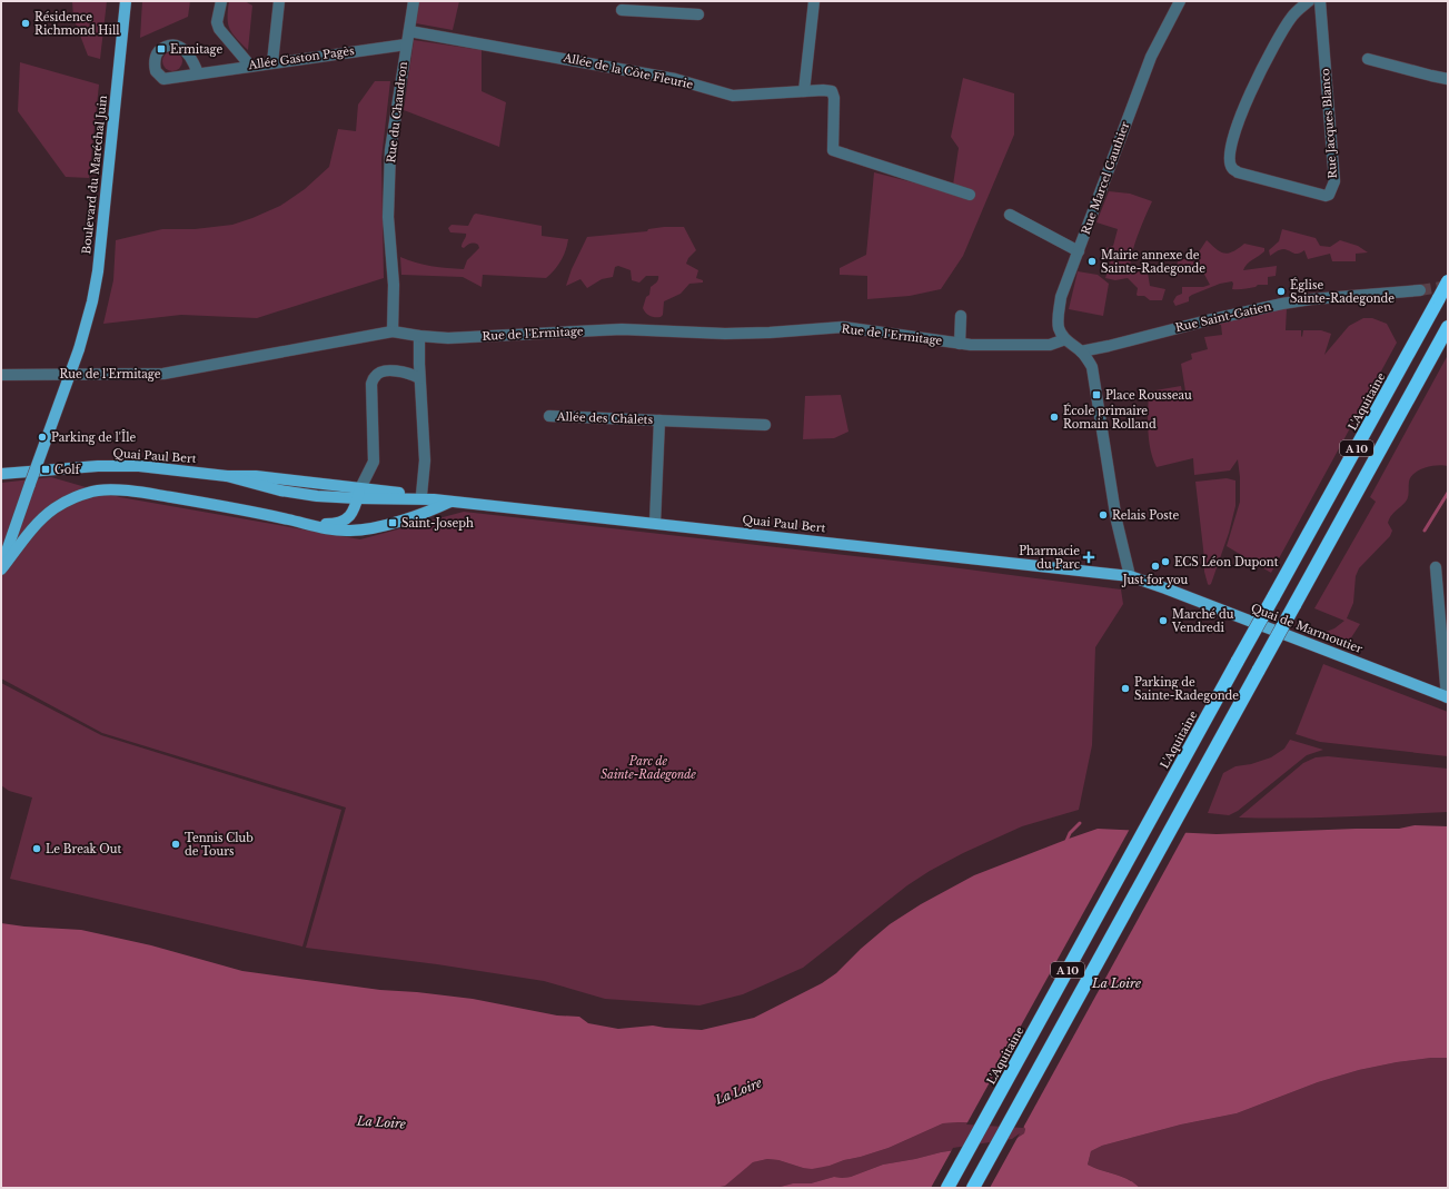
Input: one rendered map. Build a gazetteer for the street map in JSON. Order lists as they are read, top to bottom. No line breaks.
{"streets":{"highway":["L'Aquitaine","A 10"],"main road":["Boulevard du Maréchal Juin","Quai Paul Bert","Quai de Marmoutier"],"street":["Allée Gaston Pagès","Allée de la Côte Fleurie","Rue du Chaudron","Rue Jacques Blanco","Rue Marcel Gauthier","Rue Saint-Gatien","Rue de l'Ermitage","Allée des Châlets"]},"crossings":[["Allée Gaston Pagès","Rue du Chaudron"],["Allée de la Côte Fleurie","Rue du Chaudron"],["Rue du Chaudron","Rue de l'Ermitage"],["Rue Marcel Gauthier","Rue de l'Ermitage"],["Allée des Châlets","Quai Paul Bert"],["Quai Paul Bert","Quai de Marmoutier"]],"water":["La Loire"],"parks":["Parc de Sainte-Radegonde"],"places":{"other":["Résidence Richmond Hill","Mairie annexe de Sainte-Radegonde","Église Sainte-Radegonde","École primaire Romain Rolland","Parking de l'Île","Relais Poste","ECS Léon Dupont","Just for you","Marché du Vendredi","Parking de Sainte-Radegonde","Tennis Club de Tours","Le Break Out"],"transit":["Ermitage","Place Rousseau","Golf","Saint-Joseph"],"health":["Pharmacie du Parc"]}}
